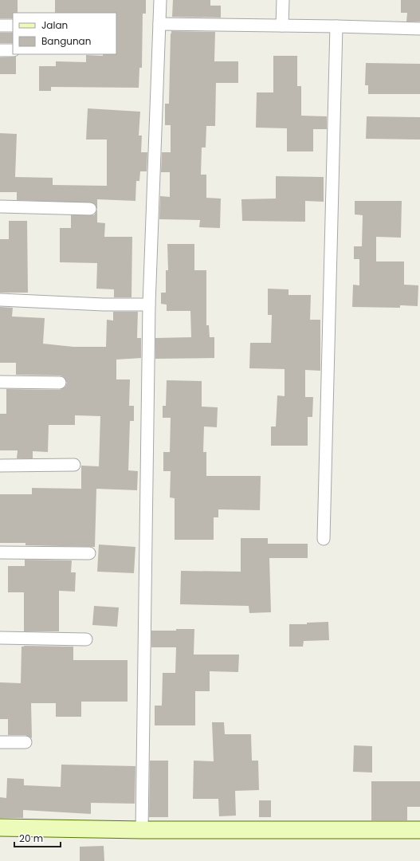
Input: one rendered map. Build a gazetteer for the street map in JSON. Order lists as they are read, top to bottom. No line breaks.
{"legend":["Jalan","Bangunan"],"scale_bar":"20 m"}
